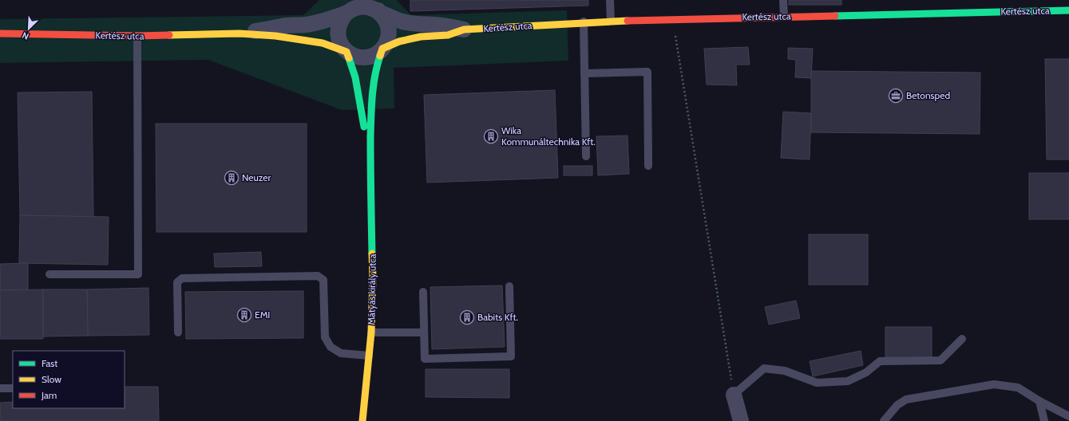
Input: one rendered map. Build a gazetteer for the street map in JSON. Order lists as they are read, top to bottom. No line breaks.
{"streets":{"street":["Kertész utca","Mátyás király utca"]},"crossings":[["Kertész utca","Mátyás király utca"]],"places":{"office":["Betonsped"],"building":["Wika Kommunáltechnika Kft.","Neuzer","EMI","Babits Kft."]},"legend":["Fast","Slow","Jam"],"north":"bottom left"}
